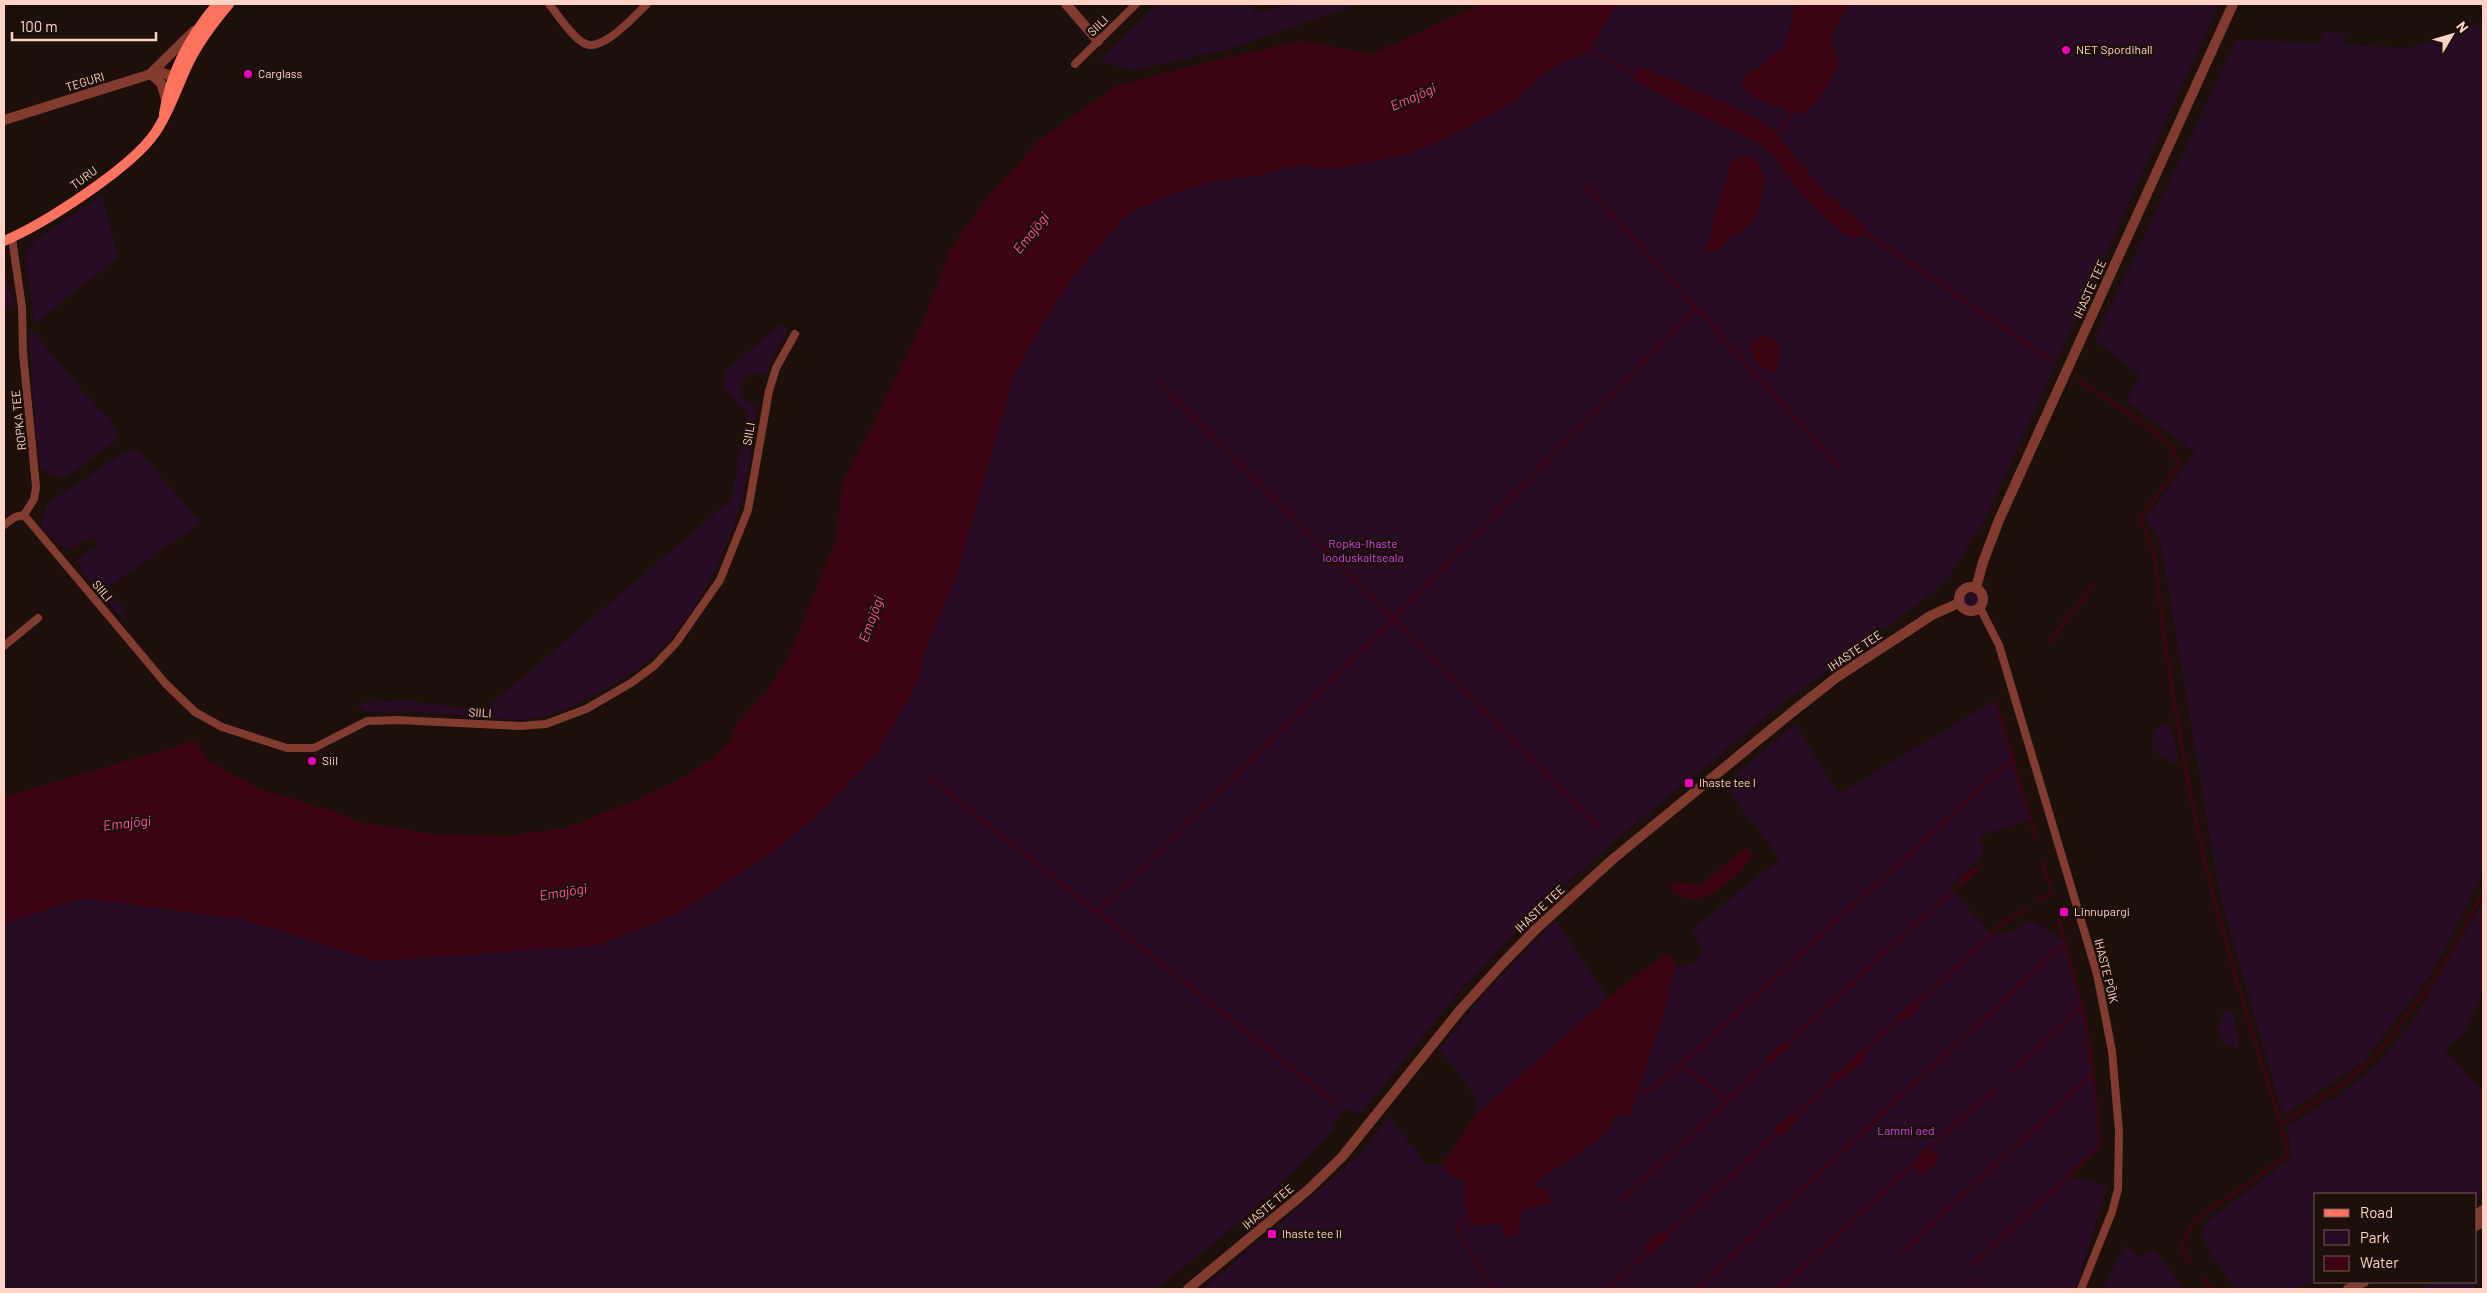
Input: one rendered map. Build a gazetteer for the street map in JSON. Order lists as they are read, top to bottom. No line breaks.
{"streets":{"main road":["TURU"],"street":["SIILI","TEGURI","IHASTE TEE","ROPKA TEE","IHASTE PÕIK"]},"crossings":[["SIILI","ROPKA TEE"],["TEGURI","TURU"],["TURU","ROPKA TEE"],["IHASTE TEE","IHASTE PÕIK"]],"water":["Emajõgi"],"parks":["Ropka-Ihaste looduskaitseala","Lammi aed"],"places":{"other":["NET Spordihall","Carglass","Siil"],"transit":["Ihaste tee I","Linnupargi","Ihaste tee II"]},"legend":["Road","Park","Water"],"scale_bar":"100 m","north":"top right"}
